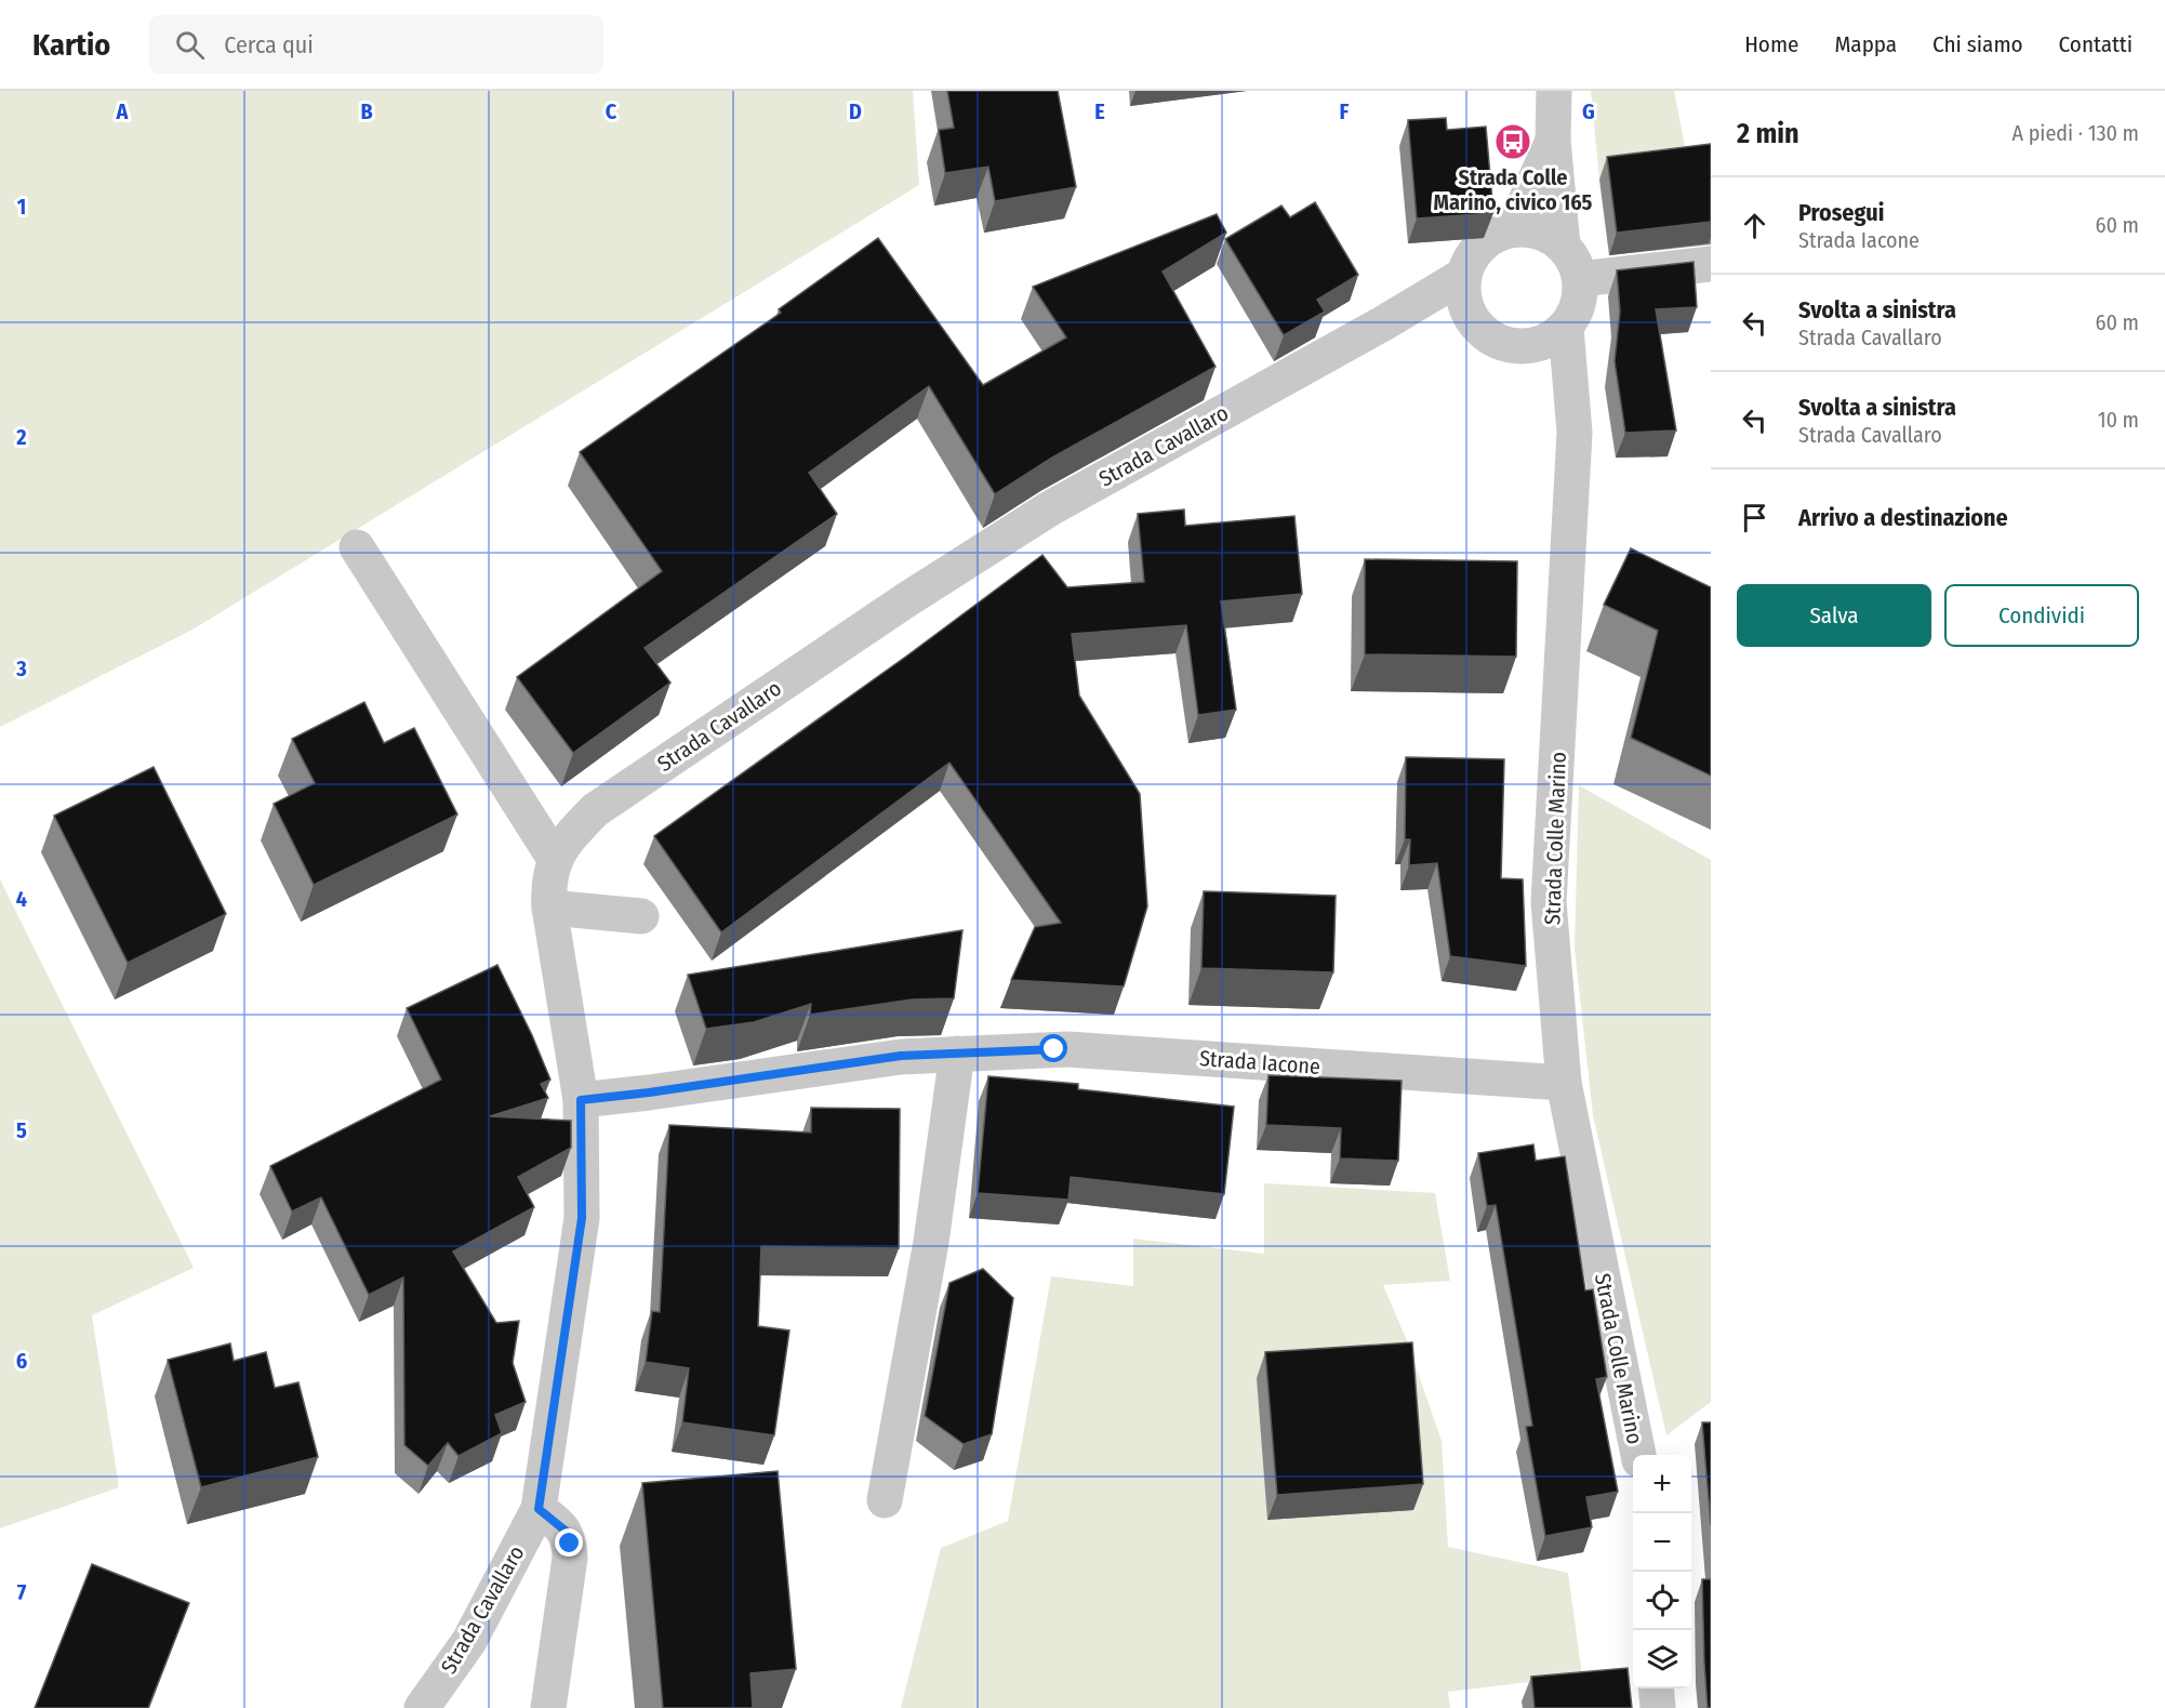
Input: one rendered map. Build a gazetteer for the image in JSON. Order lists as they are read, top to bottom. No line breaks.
{"streets":{"street":["Strada Cavallaro","Strada Colle Marino","Strada Iacone"]},"crossings":[["Strada Cavallaro","Strada Colle Marino"],["Strada Cavallaro","Strada Iacone"],["Strada Colle Marino","Strada Iacone"]],"places":{"bus stop":["Strada Colle Marino, civico 165"]},"page":{"header":"Kartio","search":"Cerca qui","nav":["Home","Mappa","Chi siamo","Contatti"],"heading":["2 min","A piedi · 130 m"],"list":[["Prosegui","Strada Iacone","60 m"],["Svolta a sinistra","Strada Cavallaro","60 m"],["Svolta a sinistra","Strada Cavallaro","10 m"],"Arrivo a destinazione"],"buttons":["Salva","Condividi"],"map_buttons":["+","−"]},"grid":{"columns":["A","B","C","D","E","F","G"],"rows":["1","2","3","4","5","6","7"]}}
